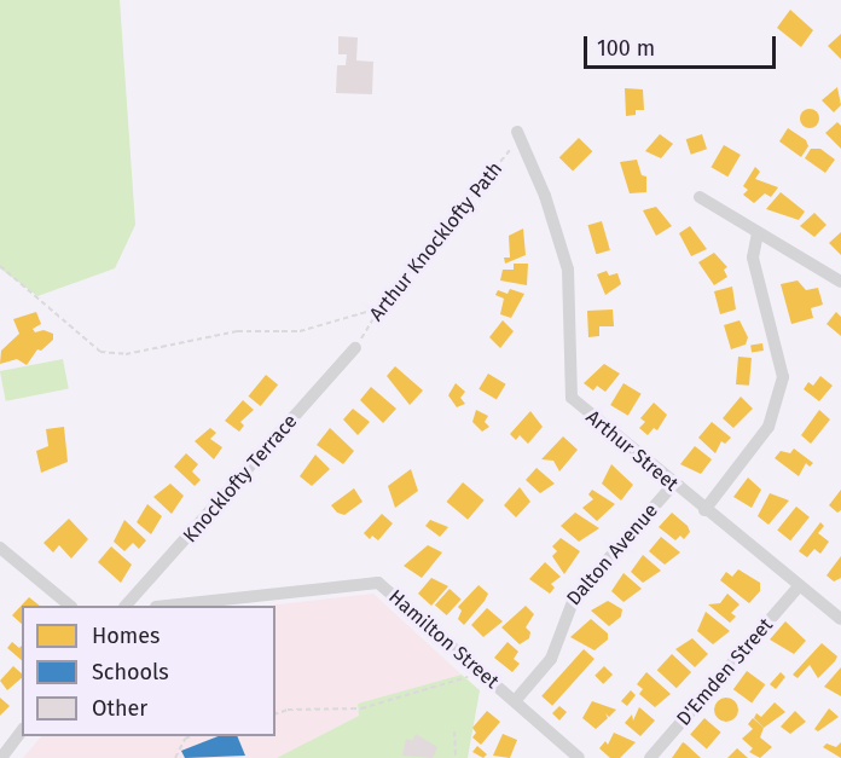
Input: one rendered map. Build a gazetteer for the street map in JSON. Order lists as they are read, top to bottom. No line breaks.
{"streets":{"street":["Arthur Street","Knocklofty Terrace","Dalton Avenue","Hamilton Street","D'Emden Street"],"path":["Arthur Knocklofty Path"]},"crossings":[["Arthur Knocklofty Path","Arthur Street"],["Arthur Knocklofty Path","Knocklofty Terrace"],["Arthur Street","Dalton Avenue"],["Arthur Street","D'Emden Street"],["Dalton Avenue","Hamilton Street"]],"legend":["Homes","Schools","Other"],"scale_bar":"100 m"}
